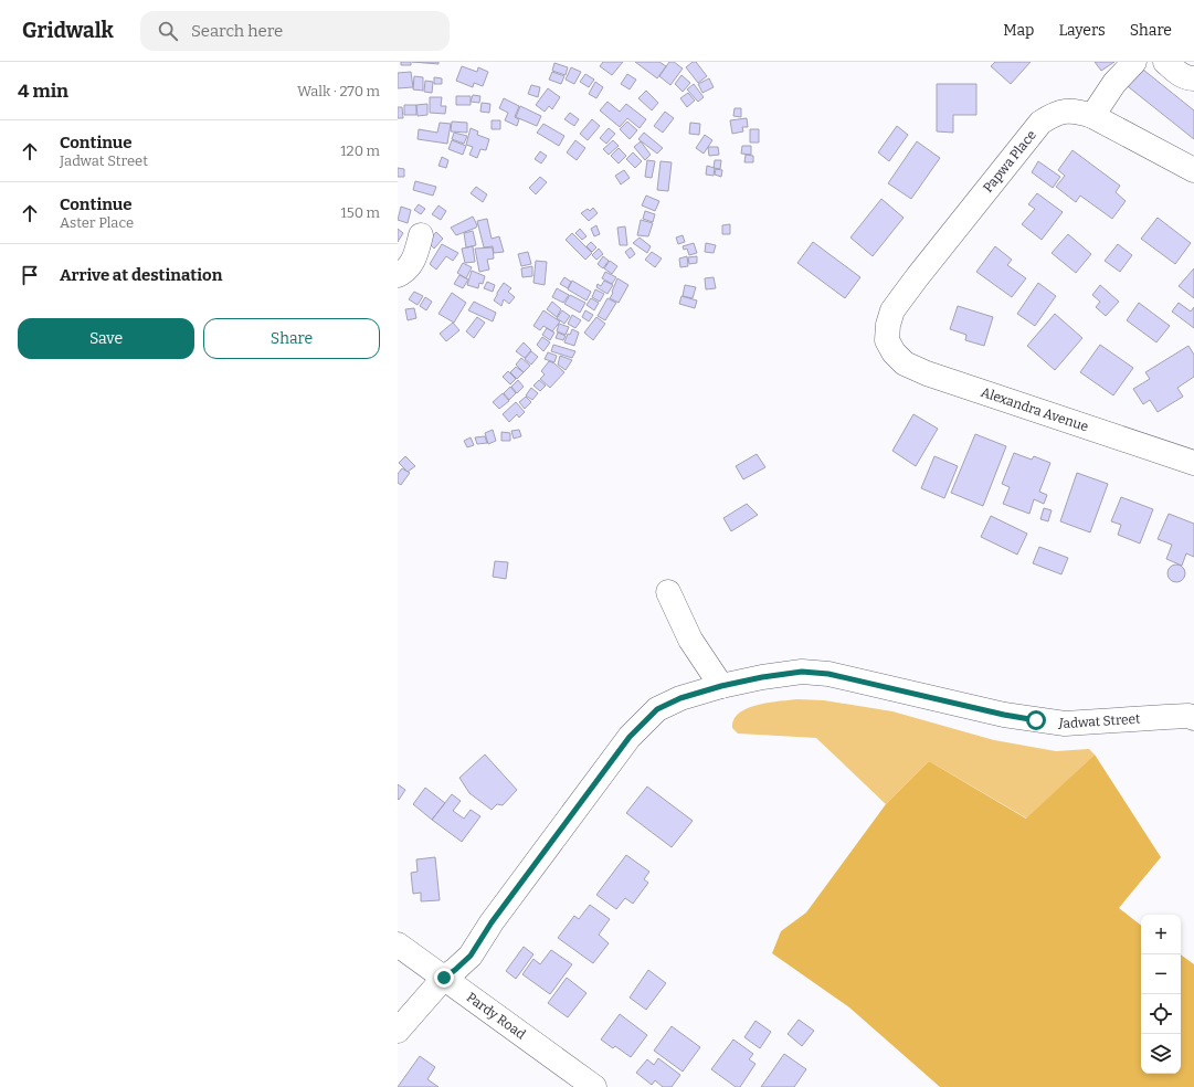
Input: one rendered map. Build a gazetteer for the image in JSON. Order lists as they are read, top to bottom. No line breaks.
{"streets":{"street":["Papwa Place","Alexandra Avenue","Jadwat Street","Pardy Road"]},"crossings":[["Papwa Place","Alexandra Avenue"],["Jadwat Street","Pardy Road"]],"page":{"header":"Gridwalk","search":"Search here","nav":["Map","Layers","Share"],"heading":["4 min","Walk · 270 m"],"list":[["Continue","Jadwat Street","120 m"],["Continue","Aster Place","150 m"],"Arrive at destination"],"buttons":["Save","Share"],"map_buttons":["+","−"]}}
